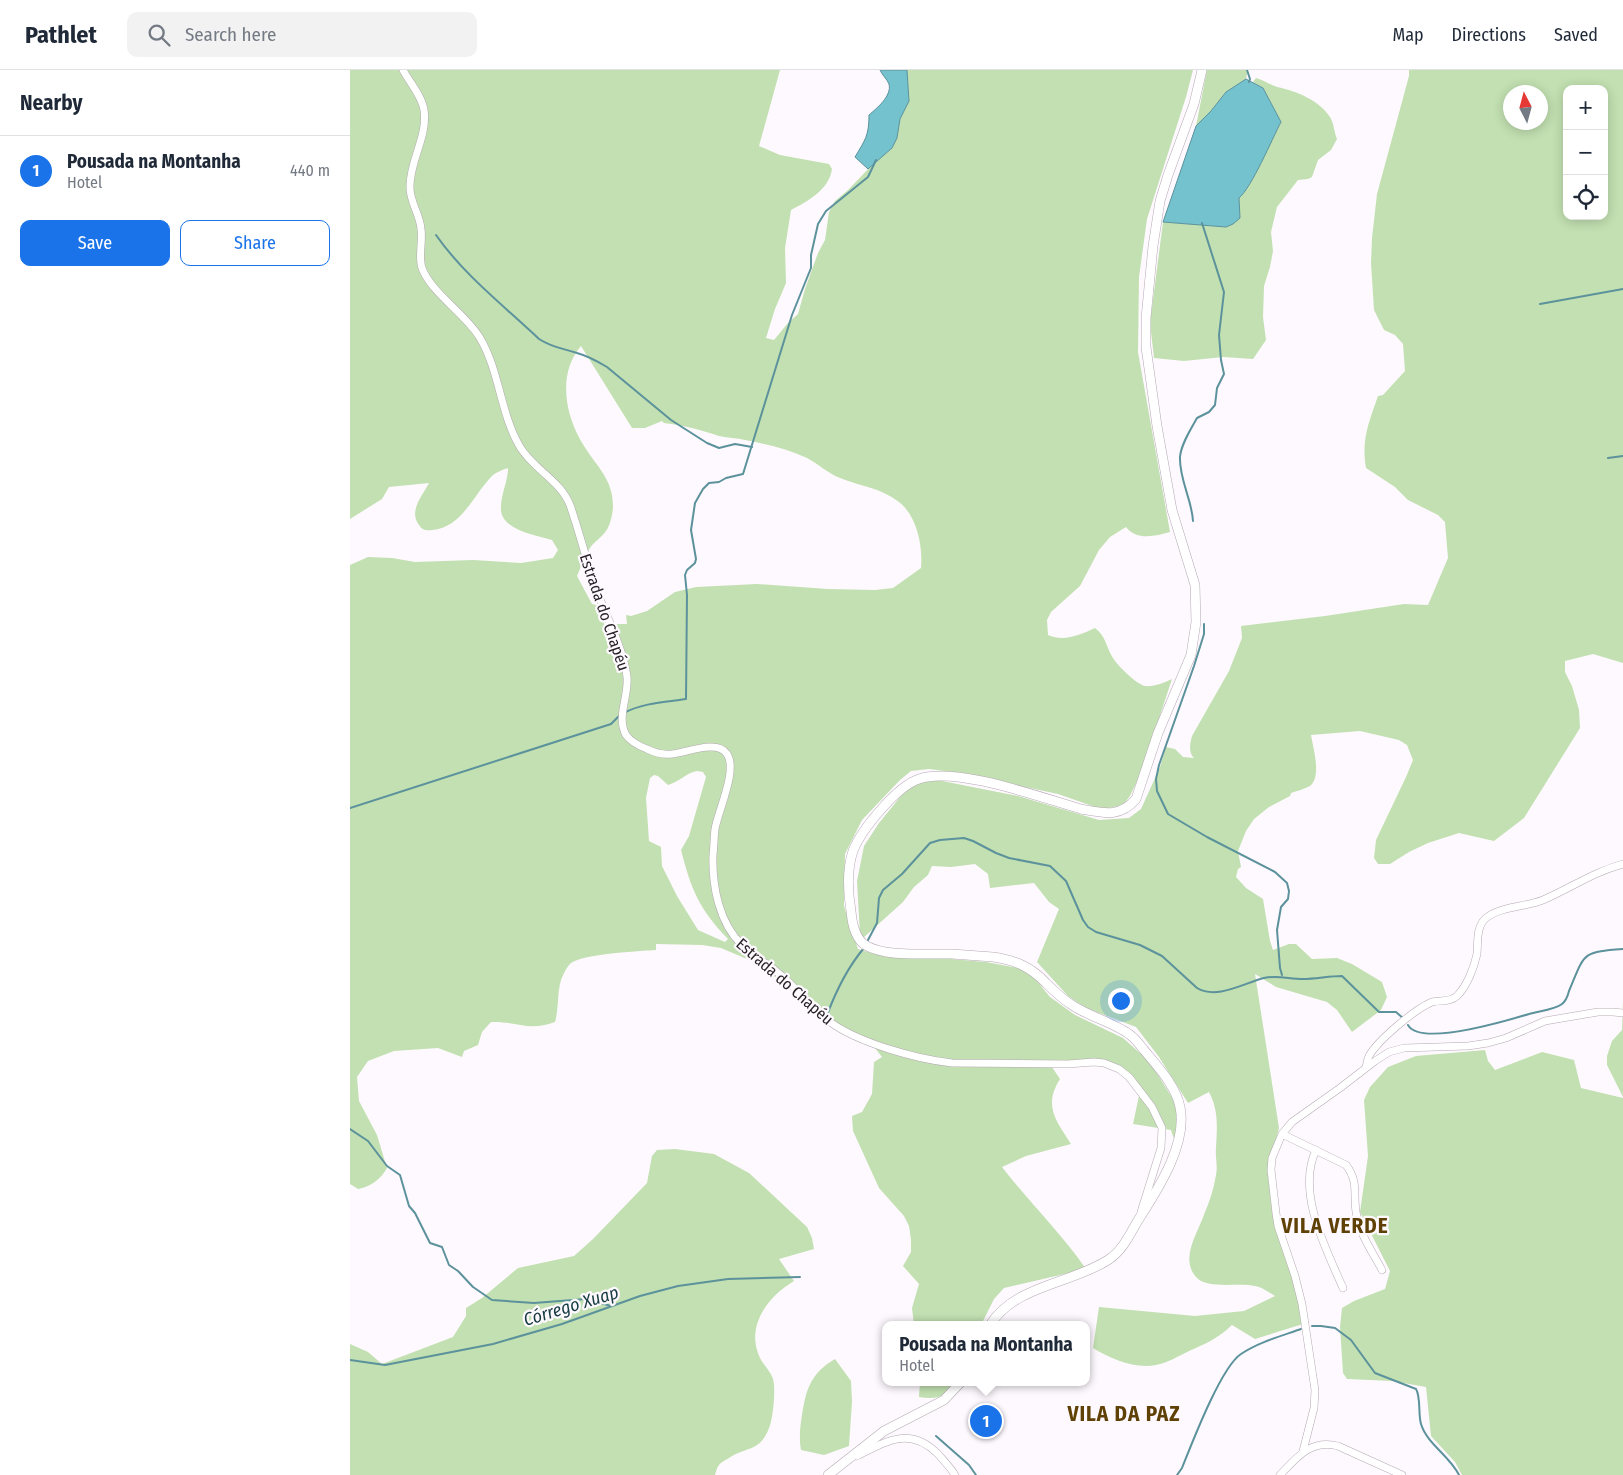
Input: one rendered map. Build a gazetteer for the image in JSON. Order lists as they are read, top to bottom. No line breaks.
{"streets":{"street":["Estrada do Chapéu"]},"districts":["VILA VERDE","VILA DA PAZ"],"water":["Córrego Xuap"],"north":"top","page":{"header":"Pathlet","search":"Search here","nav":["Map","Directions","Saved"],"heading":"Nearby","map_buttons":["+","−"],"list":[{"mark":"1","name":"Pousada na Montanha","note":"Hotel","value":"440 m"}],"buttons":["Save","Share"],"popup":["Pousada na Montanha","Hotel"],"pins":"1"}}
